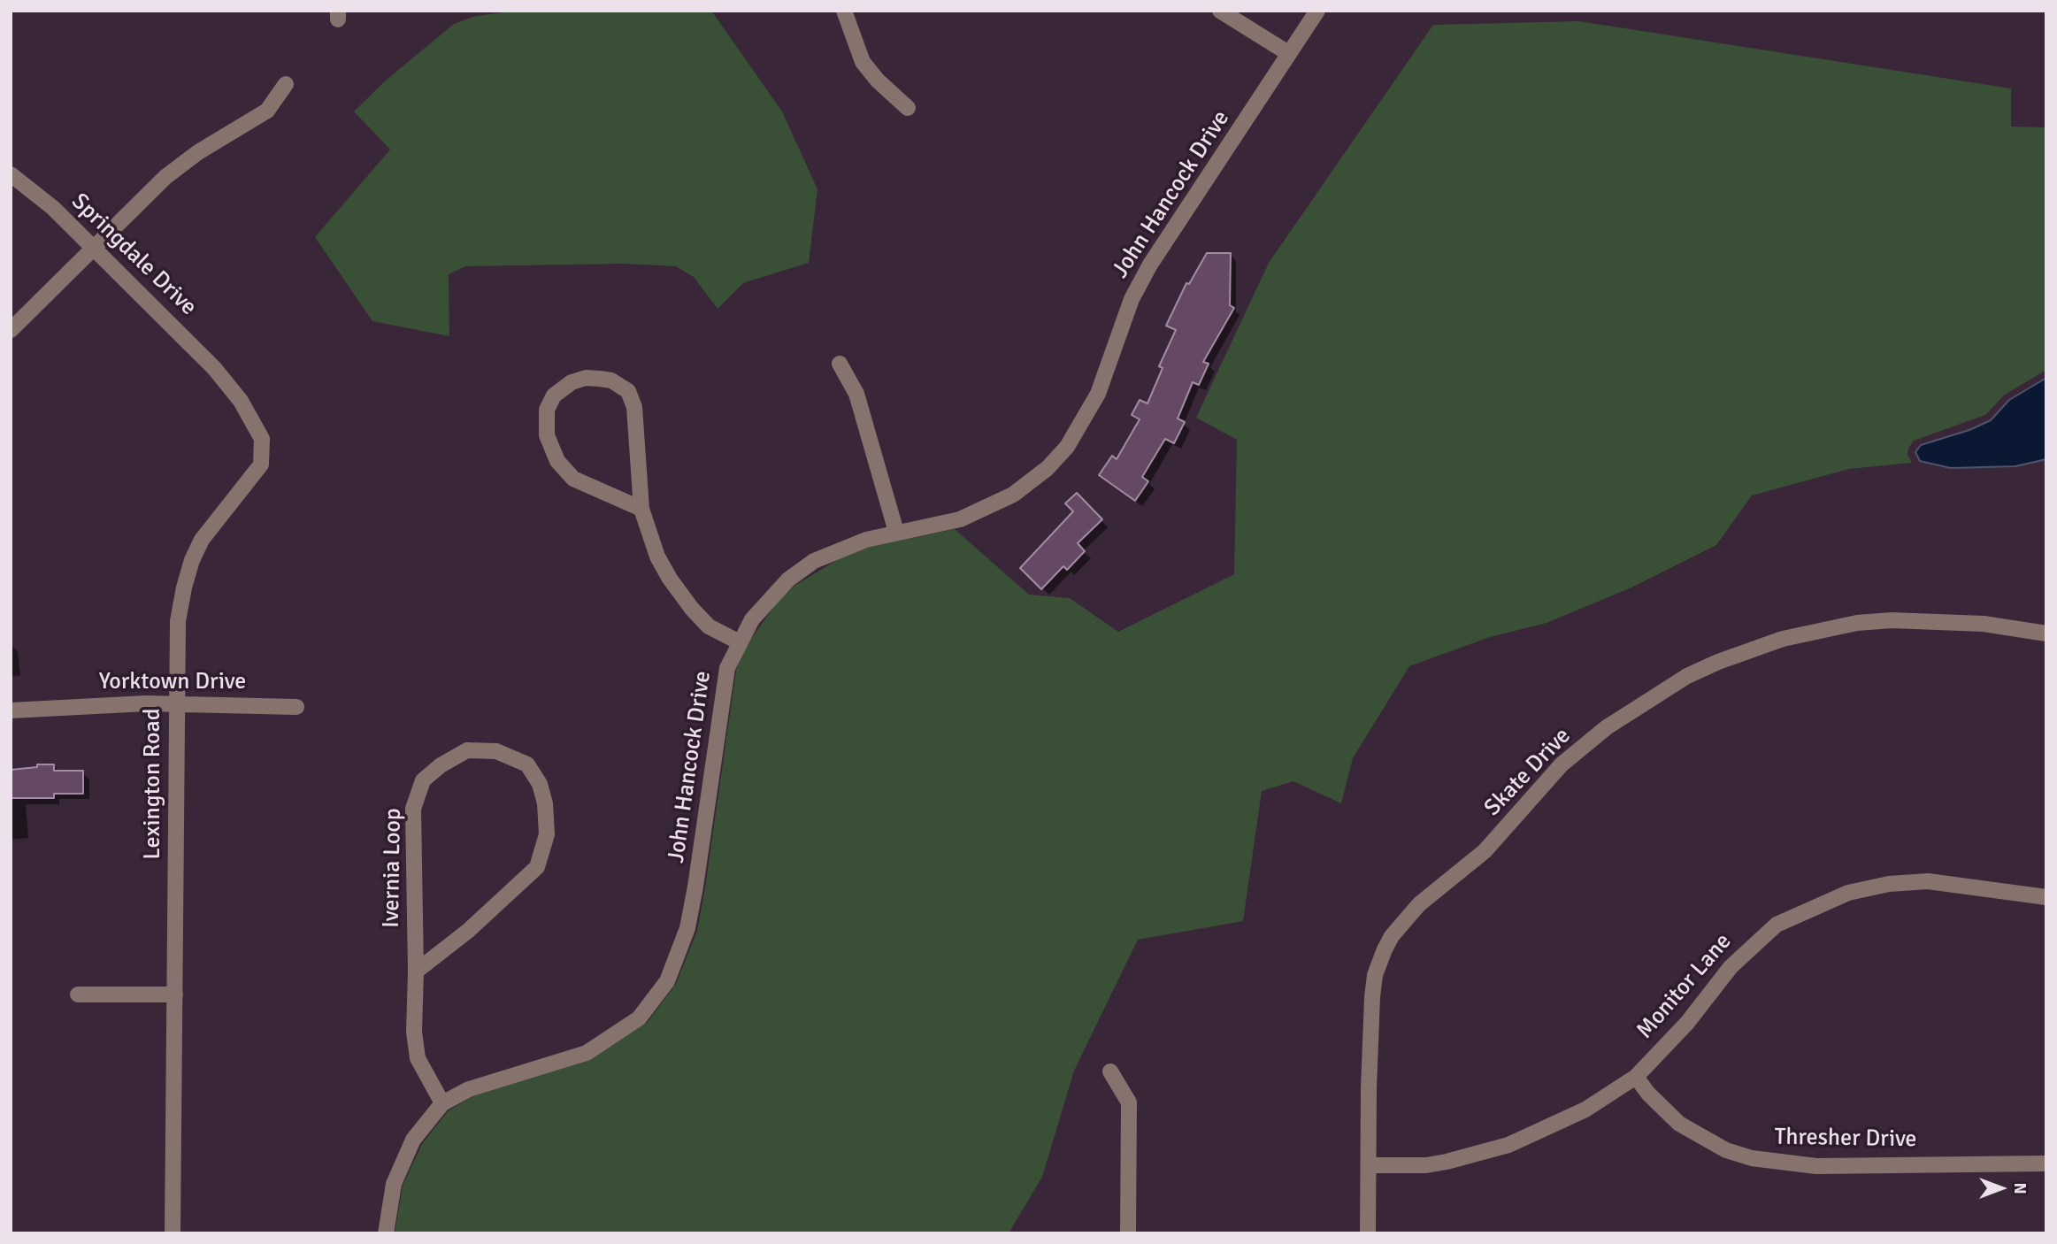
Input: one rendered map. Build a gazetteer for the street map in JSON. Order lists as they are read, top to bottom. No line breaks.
{"streets":{"street":["John Hancock Drive","Springdale Drive","Yorktown Drive","Skate Drive","Lexington Road","Ivernia Loop","Monitor Lane","Thresher Drive"]},"crossings":[["John Hancock Drive","Ivernia Loop"],["Springdale Drive","Lexington Road"],["Yorktown Drive","Lexington Road"],["Skate Drive","Monitor Lane"],["Monitor Lane","Thresher Drive"]],"north":"right"}
